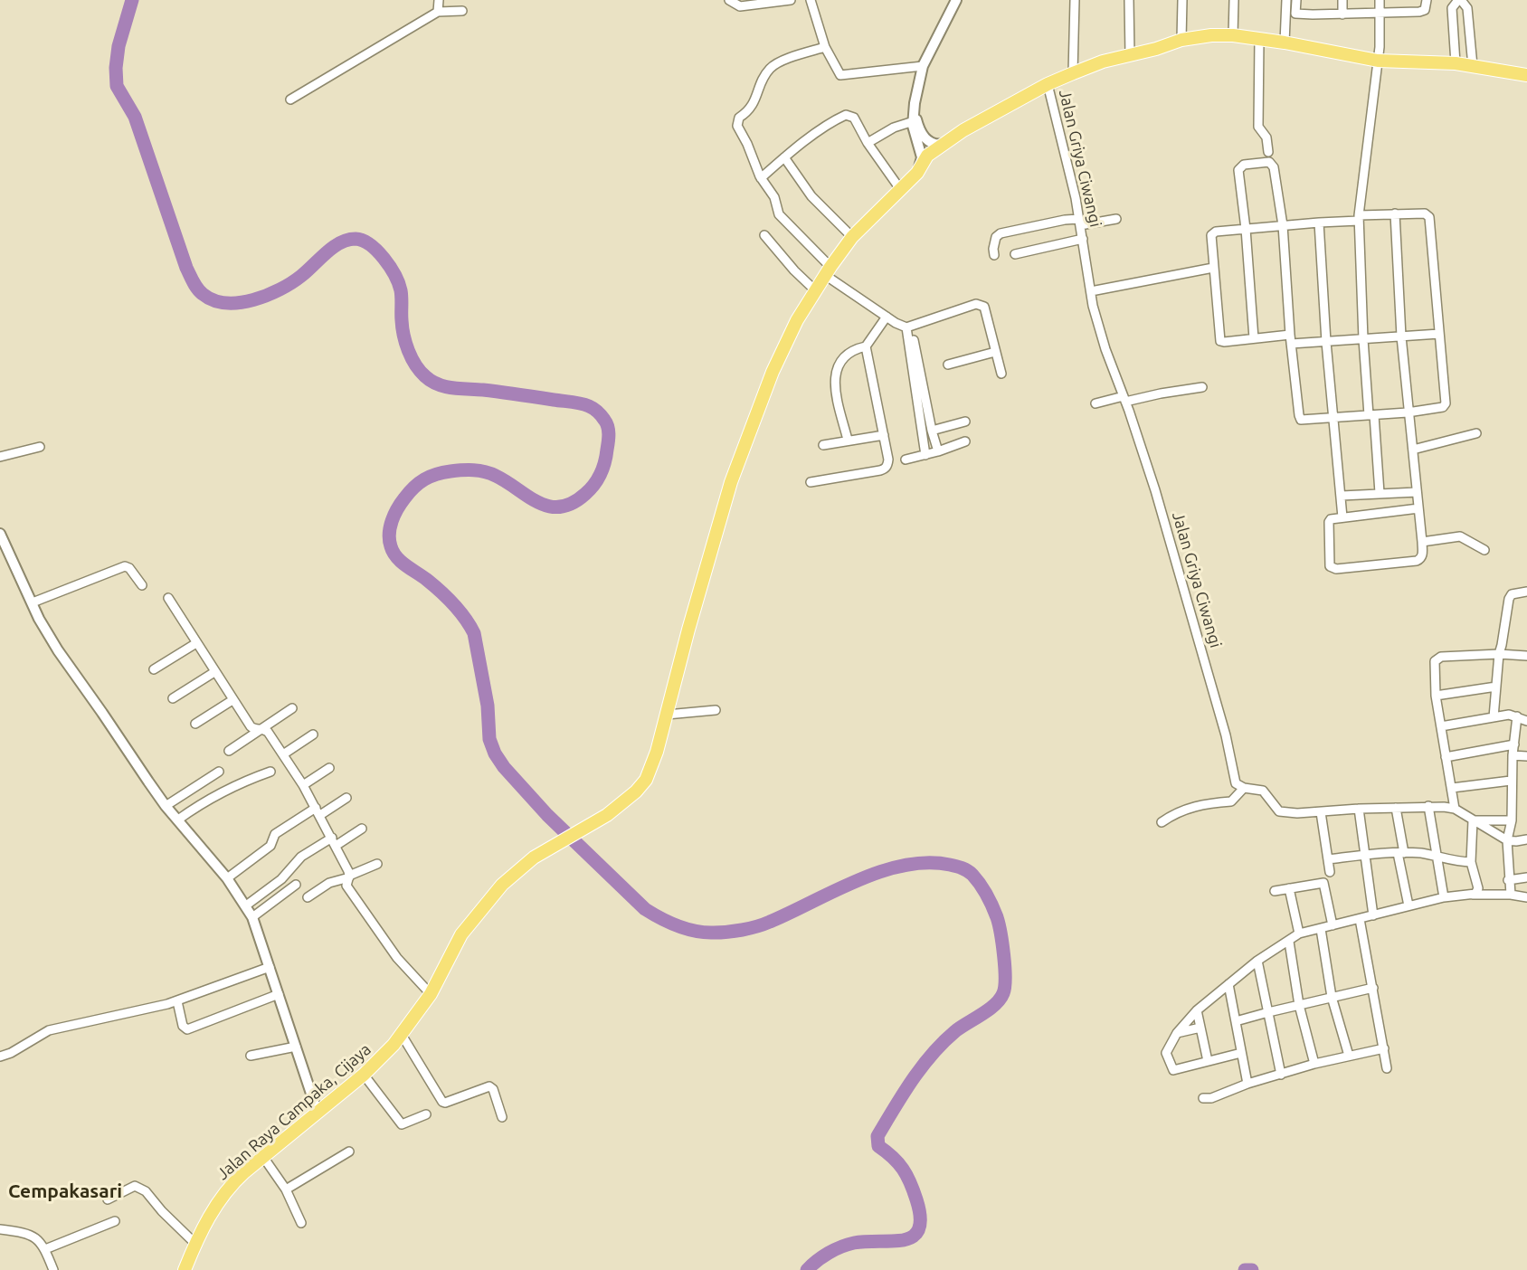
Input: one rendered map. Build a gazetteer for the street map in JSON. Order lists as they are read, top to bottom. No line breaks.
{"streets":{"main road":["Jalan Raya Campaka, Cijaya"],"street":["Jalan Griya Ciwangi"]},"crossings":[["Jalan Griya Ciwangi","Jalan Raya Campaka, Cijaya"]],"districts":["Cempakasari"]}
